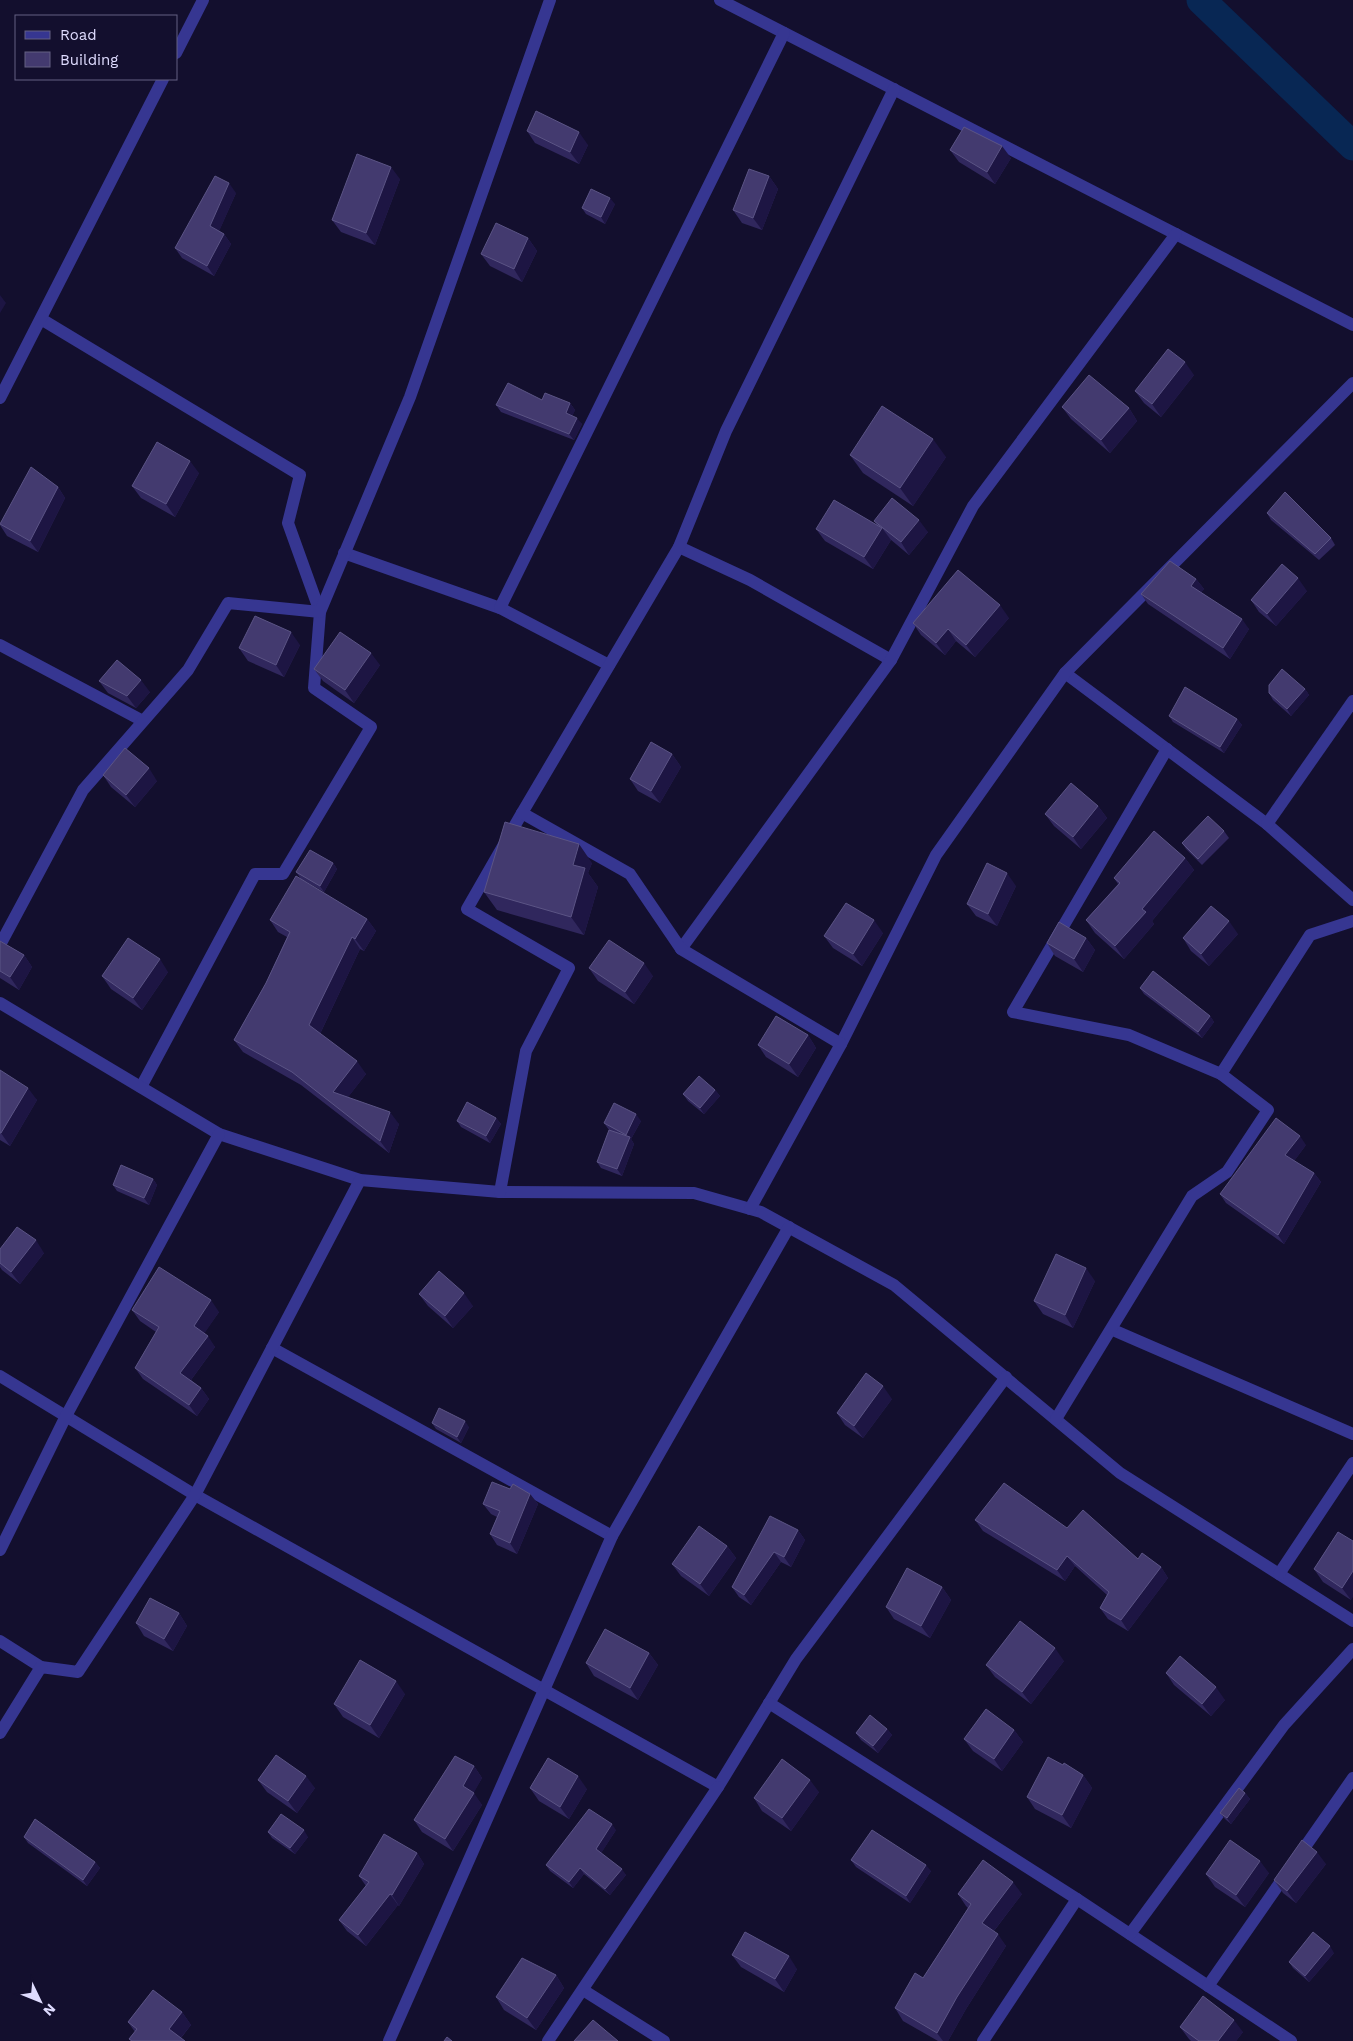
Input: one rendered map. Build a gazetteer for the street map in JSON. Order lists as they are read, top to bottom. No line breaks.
{"legend":["Road","Building"],"north":"bottom right"}
